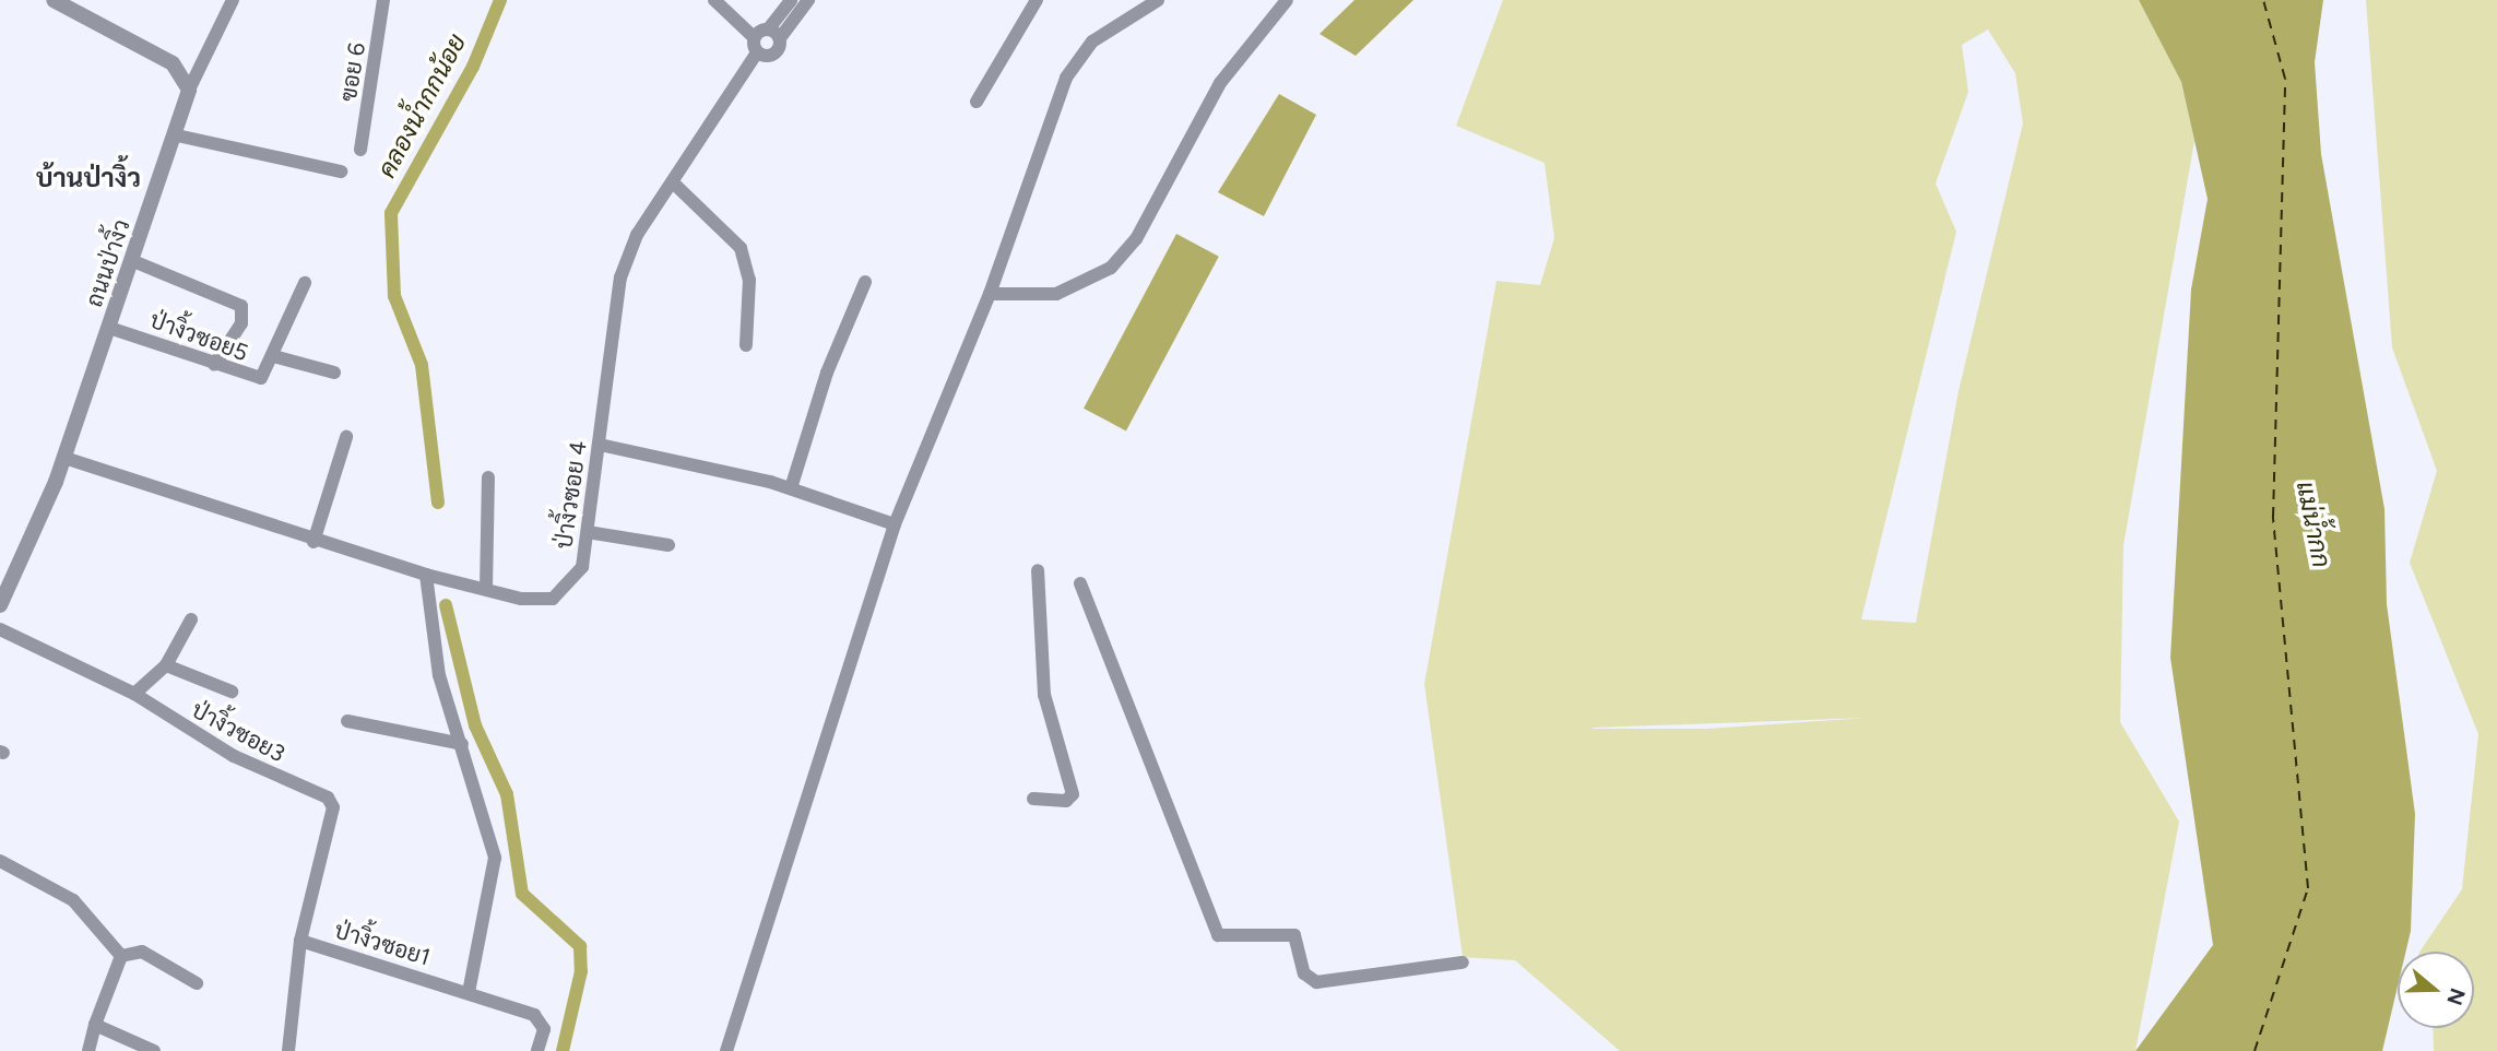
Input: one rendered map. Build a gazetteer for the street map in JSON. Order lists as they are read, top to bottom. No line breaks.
{"streets":{"street":["ฃอย 6","ถนนป่างิ้ว","ป่างิ้วซอย5","ป่างิ้วซอย 4","ป่างิ้วซอย3","ป่างิ้วซอย1"]},"crossings":[["ถนนป่างิ้ว","ป่างิ้วซอย5"],["ถนนป่างิ้ว","ป่างิ้วซอย 4"],["ป่างิ้วซอย3","ป่างิ้วซอย1"]],"districts":["บ้านป่างิ้ว"],"water":["คลองน้ำกกน้อย","แม่น้ำกก"],"north":"right"}
